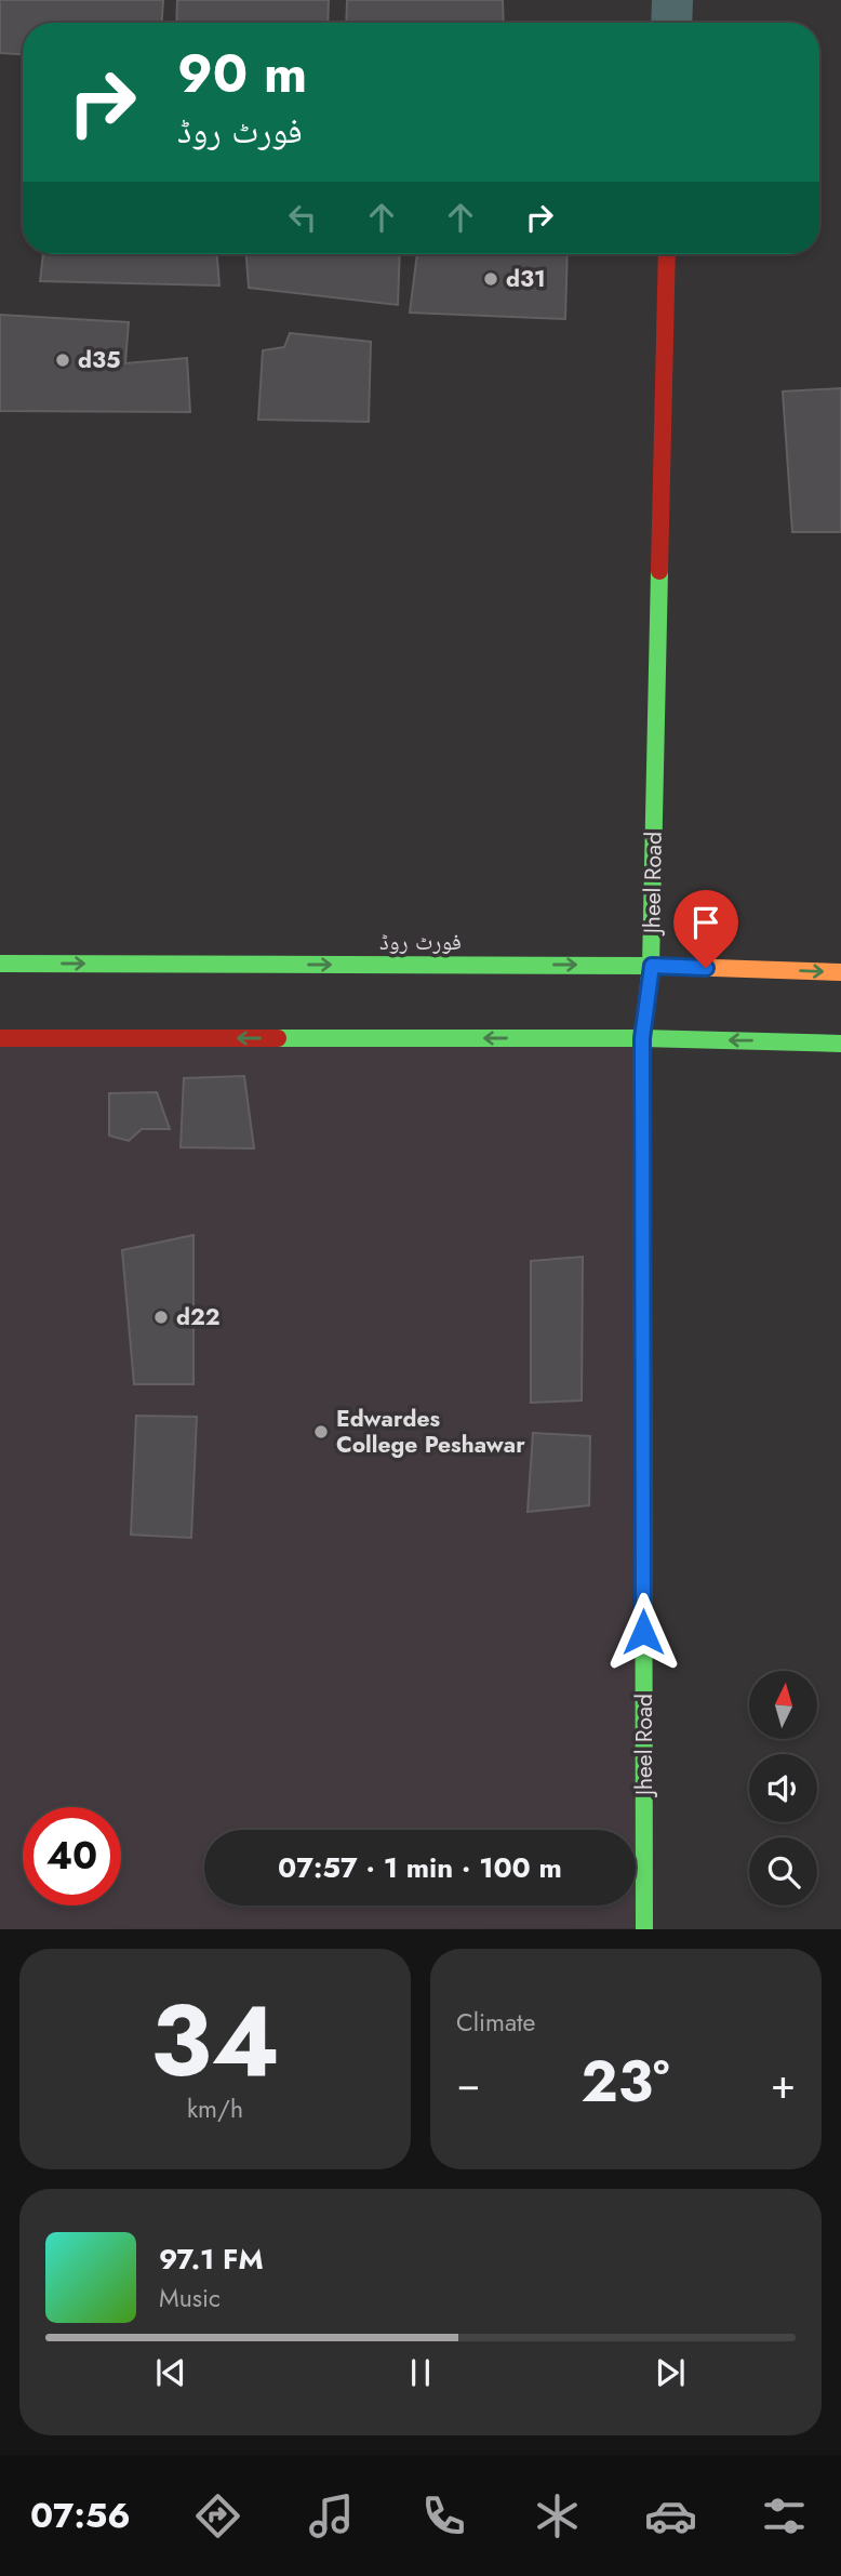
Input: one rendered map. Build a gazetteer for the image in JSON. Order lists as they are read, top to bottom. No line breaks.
{"streets":{"street":["Jheel Road","فورٹ روڈ"]},"crossings":[["Jheel Road","فورٹ روڈ"]],"places":["d31","d35","d22","Edwardes College Peshawar"],"north":"top","page":{"turn":["90 m","فورٹ روڈ"],"limit":"40","trip":"07:57 · 1 min · 100 m","tile":[["34","km/h"],"Climate"],"heat":["−","23°","+"],"song":["97.1 FM","Music"],"tabs":"07:56"}}
